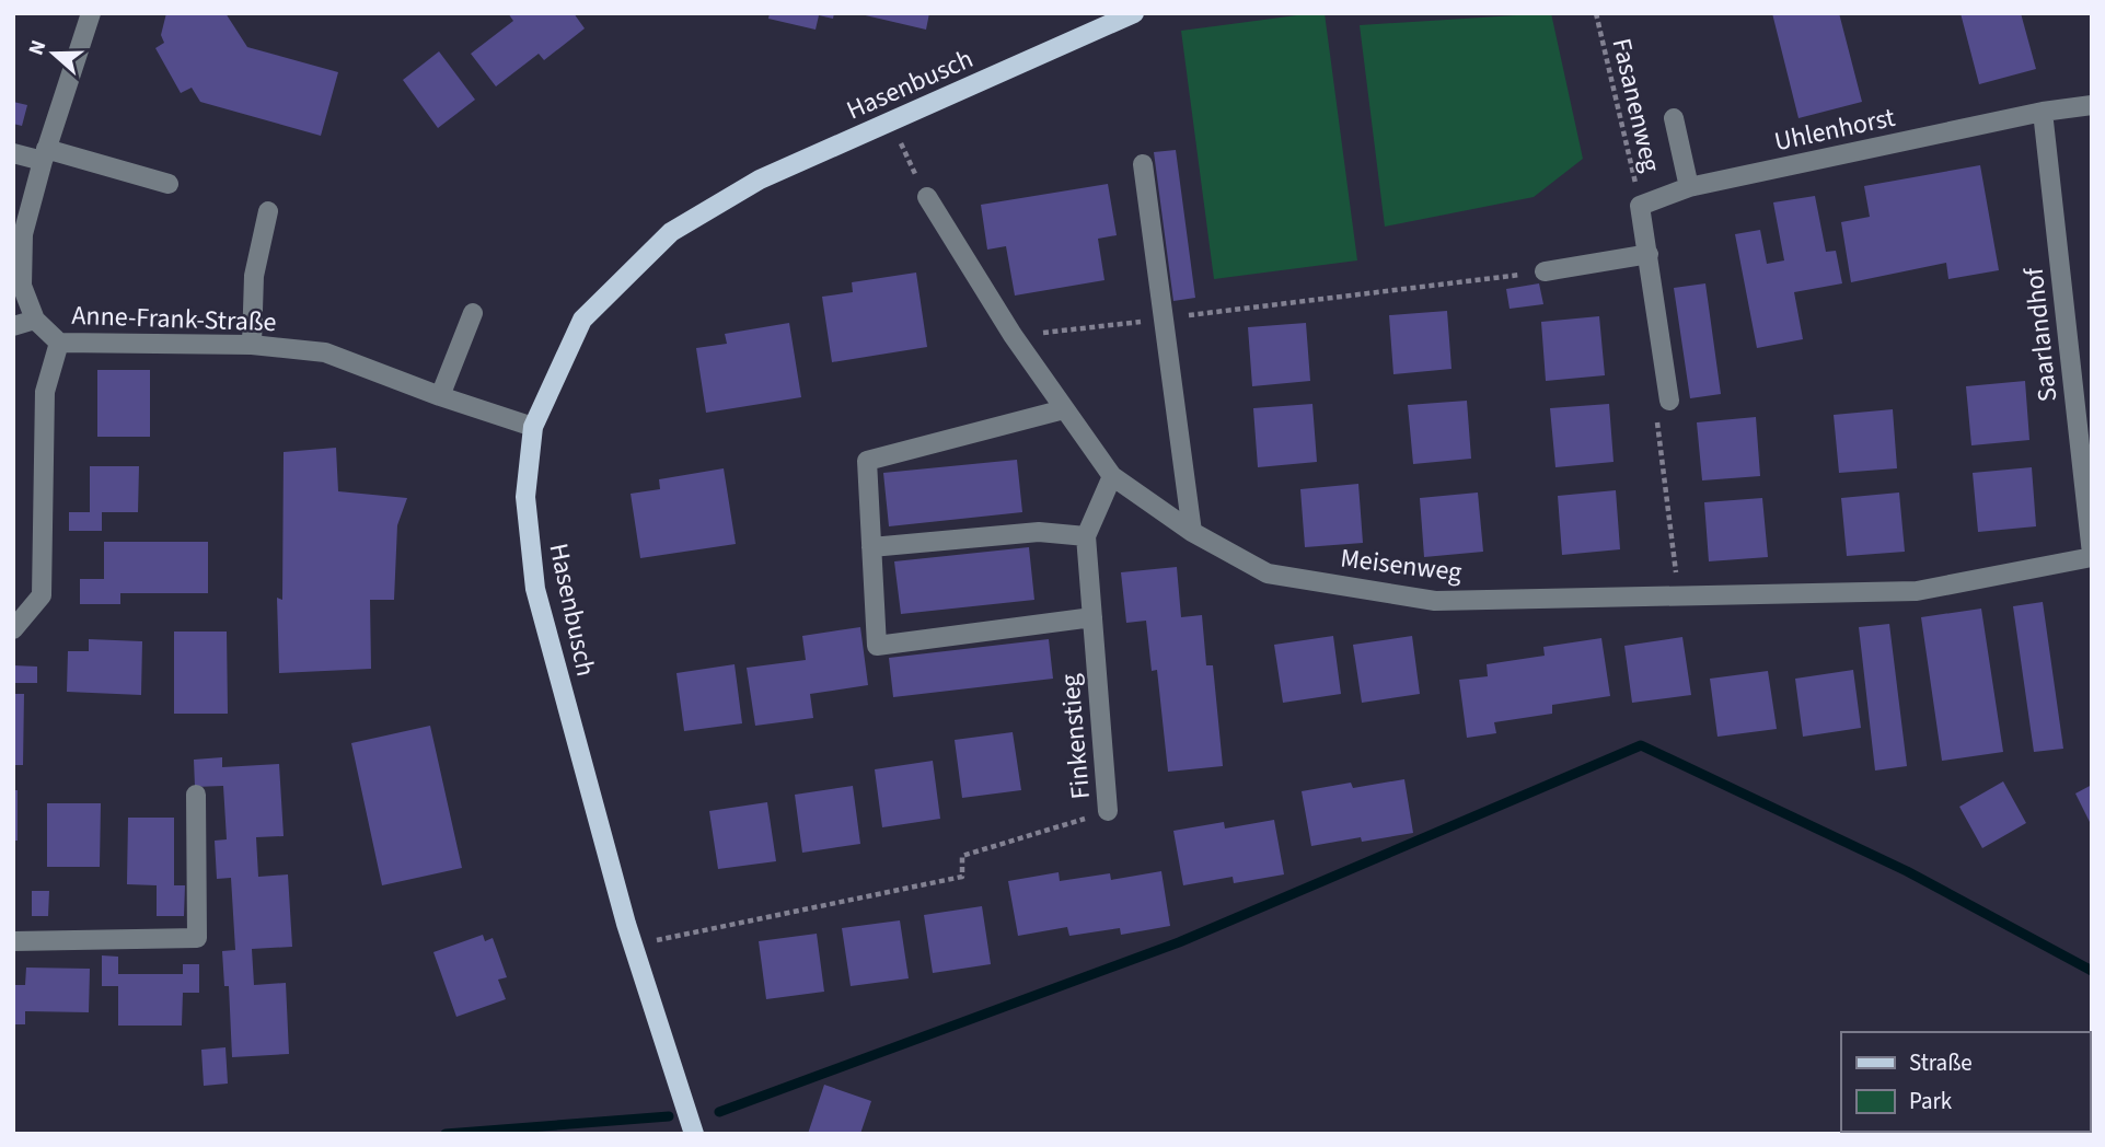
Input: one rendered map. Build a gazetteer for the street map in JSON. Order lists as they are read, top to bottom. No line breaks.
{"streets":{"main road":["Hasenbusch"],"street":["Uhlenhorst","Anne-Frank-Straße","Saarlandhof","Meisenweg","Finkenstieg"],"path":["Fasanenweg"]},"crossings":[["Hasenbusch","Anne-Frank-Straße"],["Hasenbusch","Finkenstieg"],["Fasanenweg","Uhlenhorst"],["Uhlenhorst","Saarlandhof"],["Saarlandhof","Meisenweg"],["Meisenweg","Finkenstieg"]],"legend":["Straße","Park"],"north":"left"}
